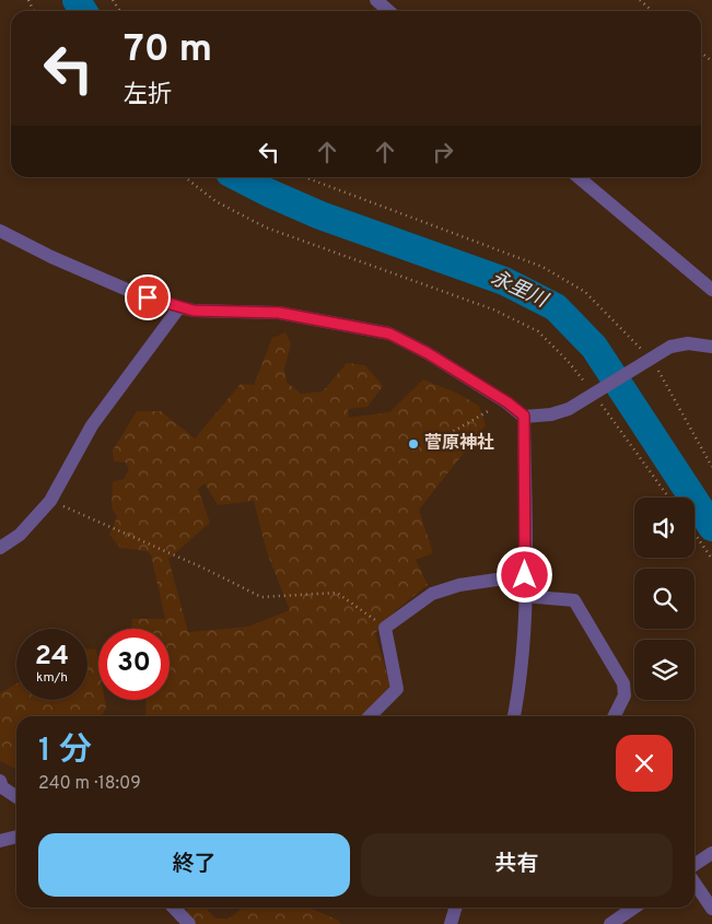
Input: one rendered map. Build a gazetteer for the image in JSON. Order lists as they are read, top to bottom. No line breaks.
{"water":["永里川"],"places":["菅原神社"],"page":{"turn":["70 m","左折"],"speed":"24 km/h","limit":"30","heading":["1 分","240 m · 18:09"],"buttons":["終了","共有"]}}
